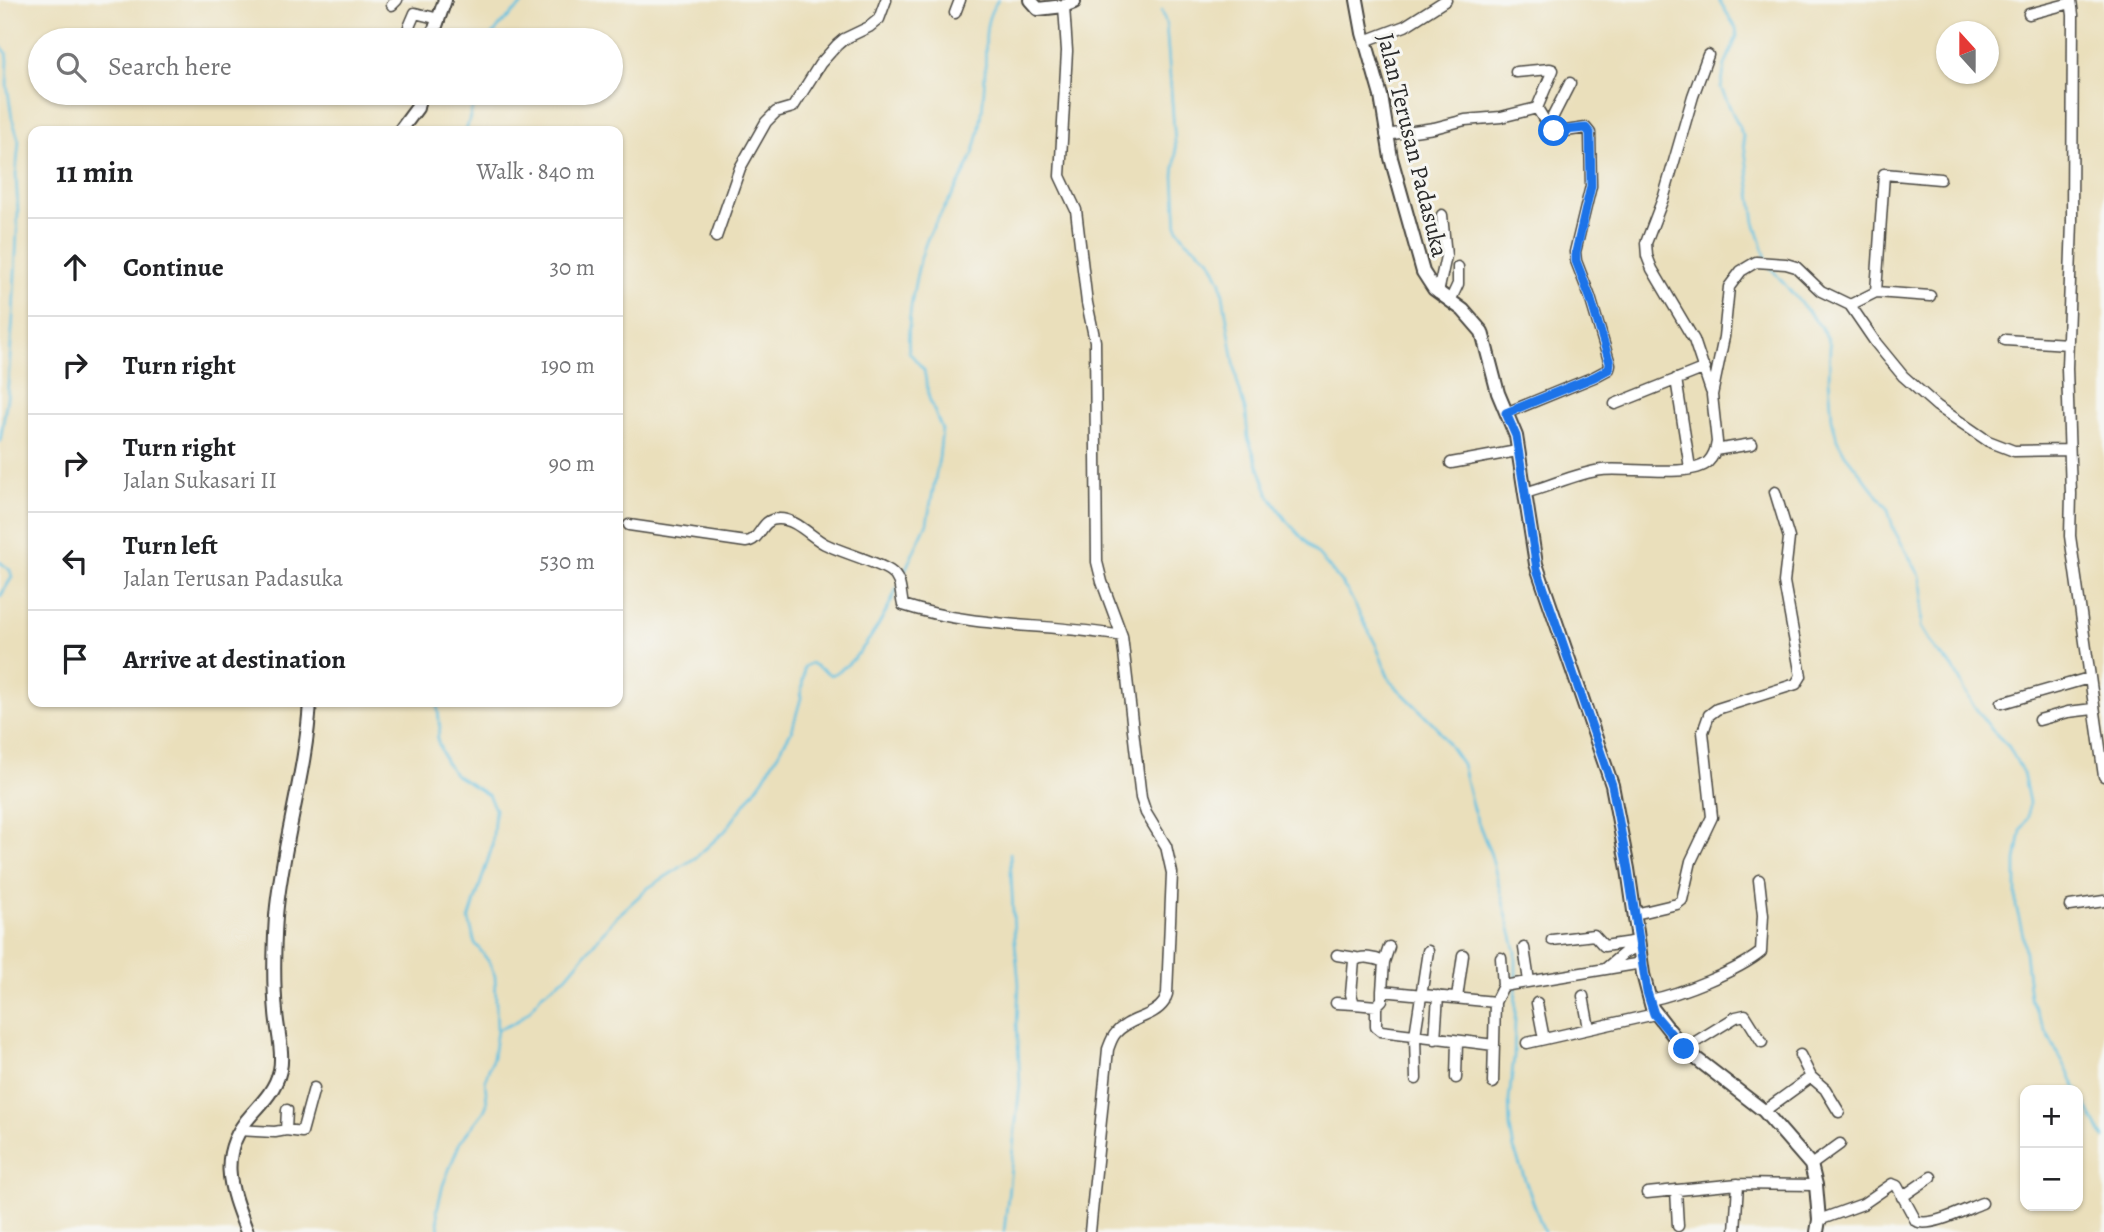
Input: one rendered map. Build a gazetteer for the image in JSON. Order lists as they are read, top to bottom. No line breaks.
{"streets":{"street":["Jalan Terusan Padasuka"]},"north":"top","page":{"search":"Search here","heading":["11 min","Walk · 840 m"],"list":[["Continue","30 m"],["Turn right","190 m"],["Turn right","Jalan Sukasari II","90 m"],["Turn left","Jalan Terusan Padasuka","530 m"],"Arrive at destination"],"map_buttons":["+","−"]}}
